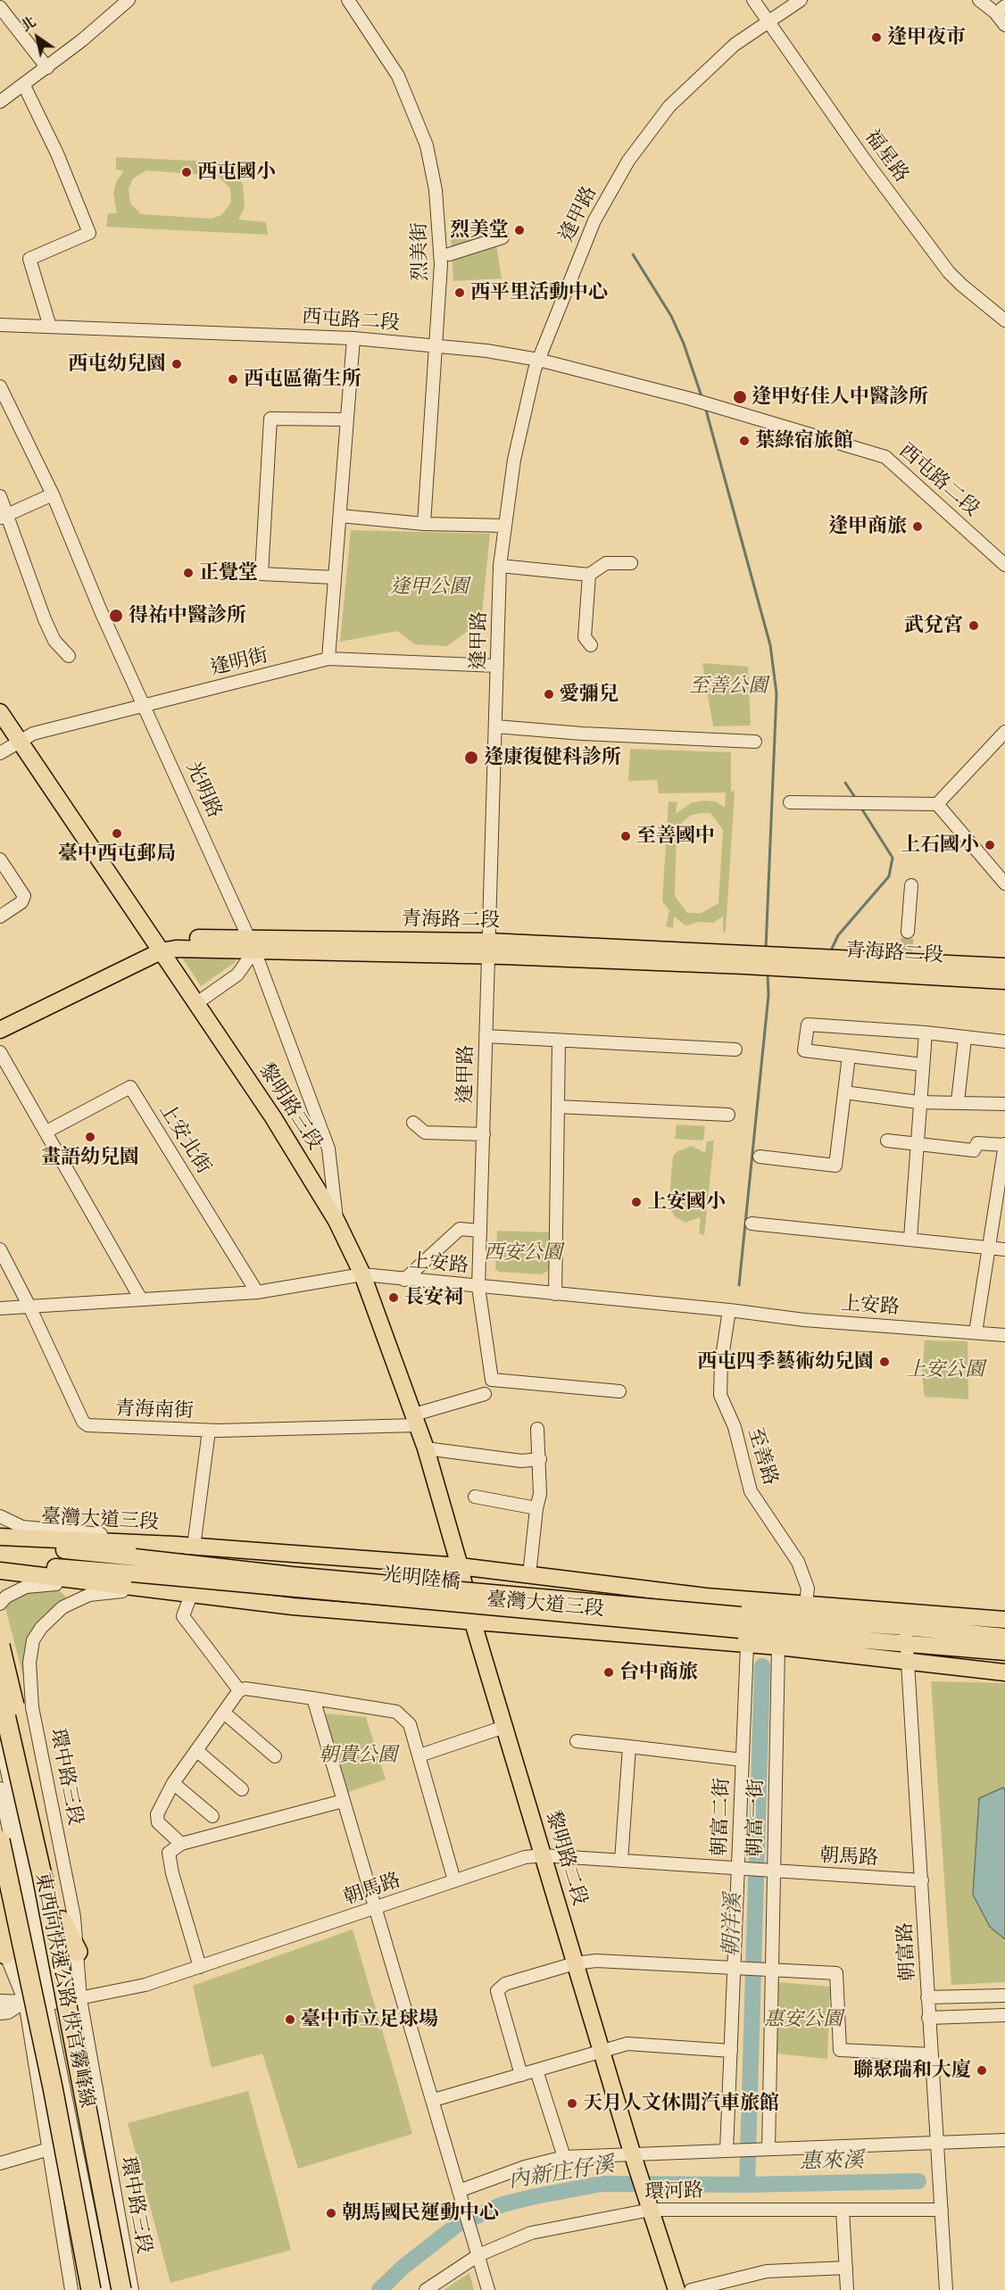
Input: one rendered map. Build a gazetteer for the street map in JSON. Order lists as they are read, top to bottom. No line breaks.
{"streets":{"highway":["東西向快速公路 快官霧峰線"],"main road":["青海路二段","黎明路三段","臺灣大道三段","光明陸橋","黎明路二段"],"street":["福星路","逢甲路","烈美街","西屯路二段","逢明街","光明路","上安北街","上安路","青海南街","至善路","環中路三段","朝富二街","朝富一街","朝馬路","朝富路","環河路"]},"crossings":[["福星路","逢甲路"],["逢甲路","西屯路二段"],["逢甲路","逢明街"],["逢甲路","青海路二段"],["逢甲路","上安路"],["烈美街","西屯路二段"],["逢明街","光明路"],["逢明街","黎明路三段"],["光明路","青海路二段"],["光明路","黎明路三段"],["青海路二段","黎明路三段"],["黎明路三段","上安路"],["黎明路三段","青海南街"],["黎明路三段","臺灣大道三段"],["黎明路三段","黎明路二段"],["上安北街","上安路"],["上安路","青海南街"],["上安路","至善路"],["至善路","臺灣大道三段"],["臺灣大道三段","光明陸橋"],["臺灣大道三段","環中路三段"],["臺灣大道三段","朝富二街"],["臺灣大道三段","朝富一街"],["臺灣大道三段","黎明路二段"],["臺灣大道三段","朝富路"],["環中路三段","朝馬路"],["朝富二街","朝馬路"],["朝富一街","朝馬路"],["朝馬路","黎明路二段"],["朝馬路","朝富路"],["黎明路二段","環河路"],["朝富路","環河路"]],"water":["朝洋溪","惠來溪","內新庄仔溪"],"parks":["逢甲公園","至善公園","西安公園","上安公園","朝貴公園","惠安公園"],"places":["逢甲夜市","西屯國小","烈美堂","西平里活動中心","西屯幼兒園","西屯區衛生所","逢甲好佳人中醫診所","葉綠宿旅館","逢甲商旅","正覺堂","得祐中醫診所","武兌宮","愛彌兒","逢康復健科診所","臺中西屯郵局","至善國中","上石國小","畫語幼兒園","上安國小","長安祠","西屯四季藝術幼兒園","台中商旅","臺中市立足球場","聯聚瑞和大廈","天月人文休閒汽車旅館","朝馬國民運動中心"],"north":"top left"}
